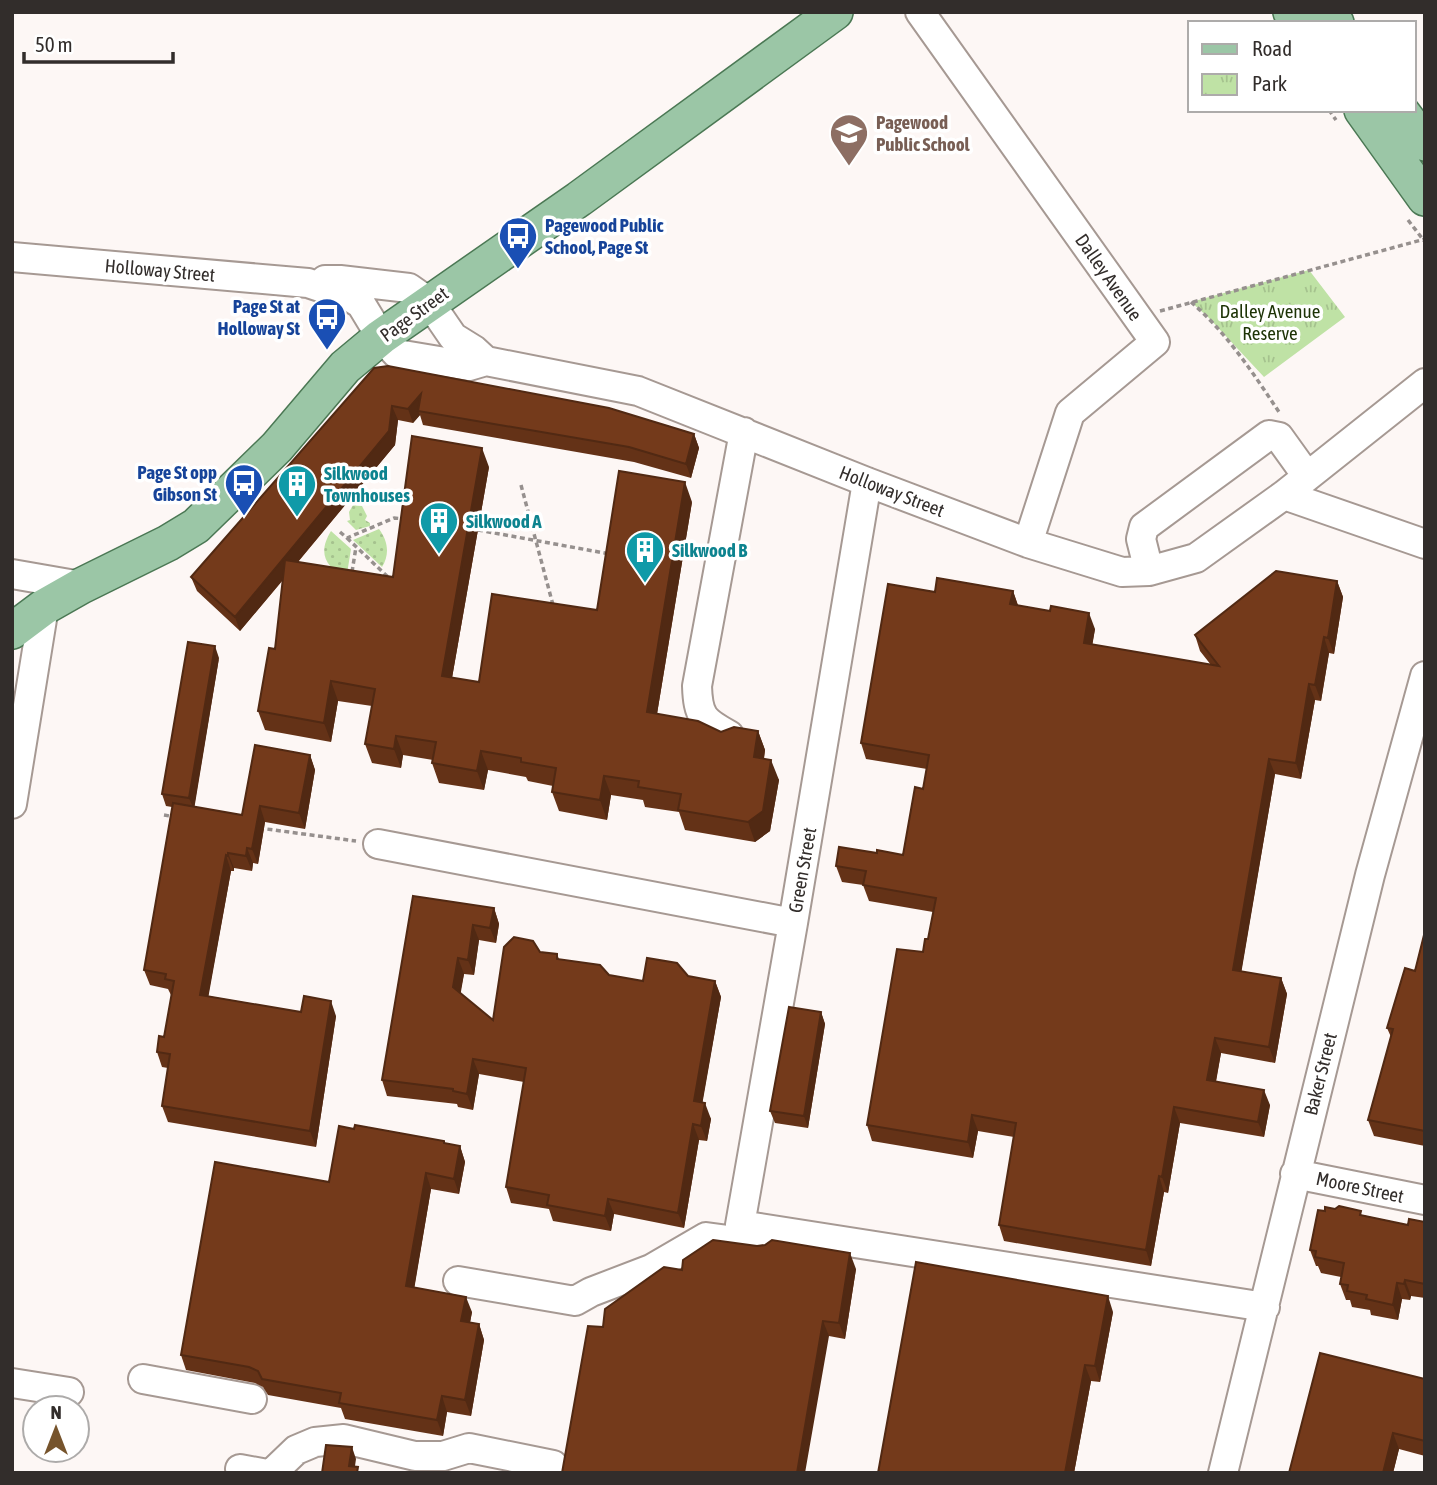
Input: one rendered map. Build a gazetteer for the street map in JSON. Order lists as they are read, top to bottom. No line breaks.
{"streets":{"main road":["Page Street"],"street":["Holloway Street","Dalley Avenue","Green Street","Baker Street","Moore Street"]},"crossings":[["Holloway Street","Dalley Avenue"],["Holloway Street","Page Street"],["Holloway Street","Green Street"],["Baker Street","Moore Street"]],"parks":["Dalley Avenue Reserve"],"places":{"school or university":["Pagewood Public School"],"bus stop":["Pagewood Public School, Page St","Page St at Holloway St","Page St opp Gibson St"],"building":["Silkwood Townhouses","Silkwood A","Silkwood B"]},"legend":["Road","Park"],"scale_bar":"50 m","north":"top"}
